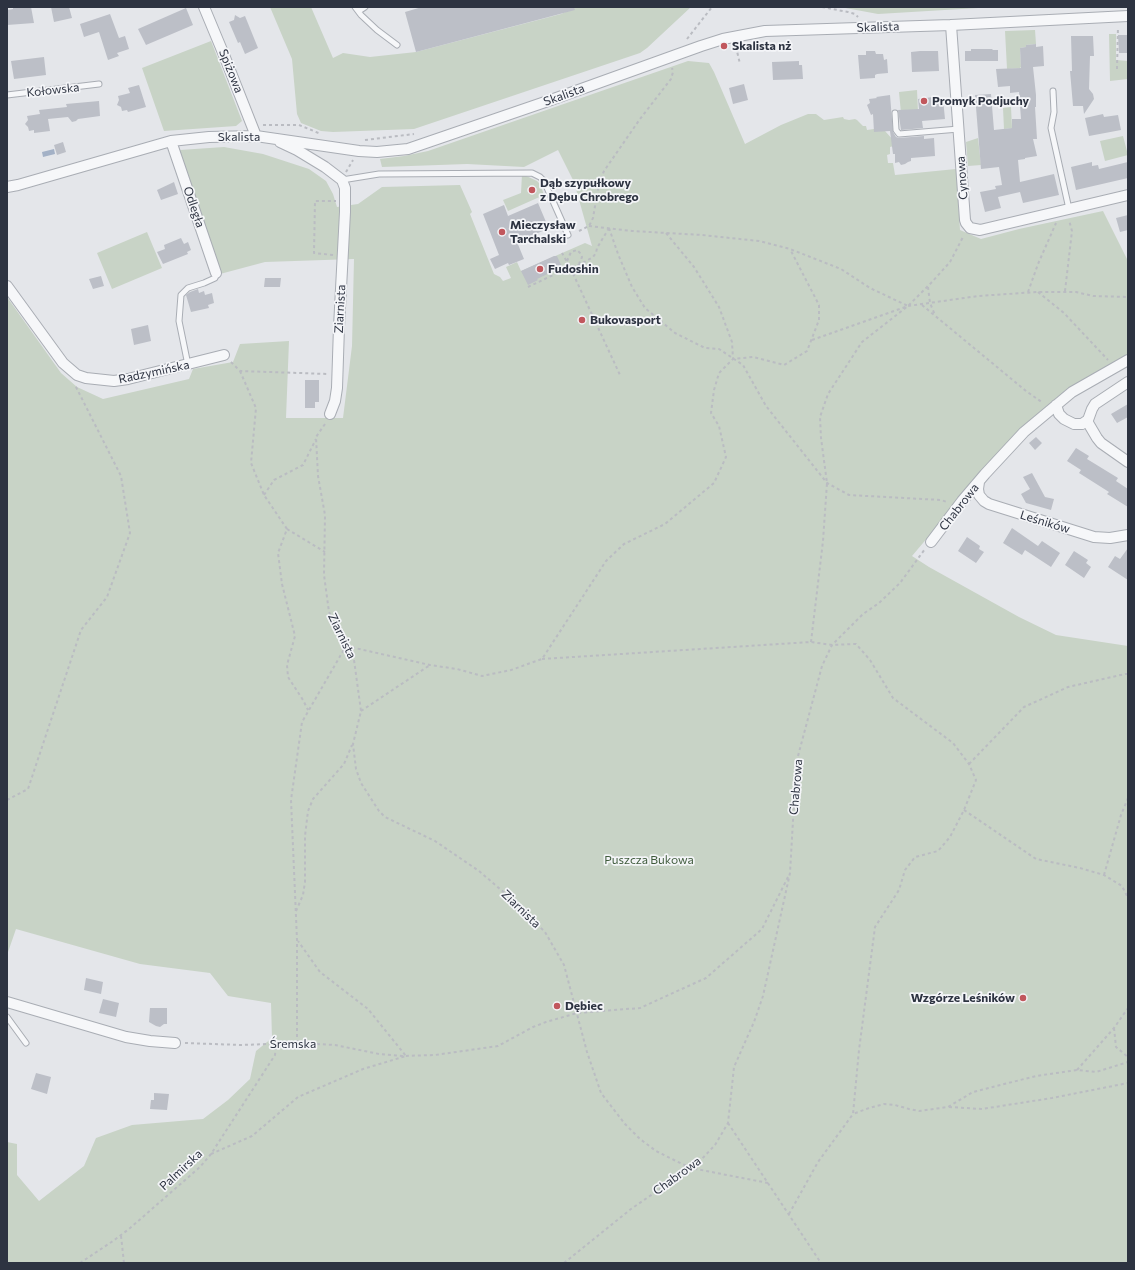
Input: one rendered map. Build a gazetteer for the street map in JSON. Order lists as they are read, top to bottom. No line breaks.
{"streets":{"street":["Skalista","Spiżowa","Cynowa","Odległa","Ziarnista","Radzymińska","Chabrowa","Leśników"],"lane":["Kołowska"],"path":["Śremska","Palmirska"]},"crossings":[["Skalista","Spiżowa"],["Skalista","Cynowa"],["Skalista","Odległa"],["Ziarnista","Chabrowa"],["Ziarnista","Śremska"],["Chabrowa","Leśników"],["Chabrowa","Śremska"],["Śremska","Palmirska"]],"parks":["Puszcza Bukowa"],"places":["Skalista nż","Promyk Podjuchy","Dąb szypułkowy z Dębu Chrobrego","Mieczysław Tarchalski","Fudoshin","Bukovasport","Wzgórze Leśników","Dębiec"]}
